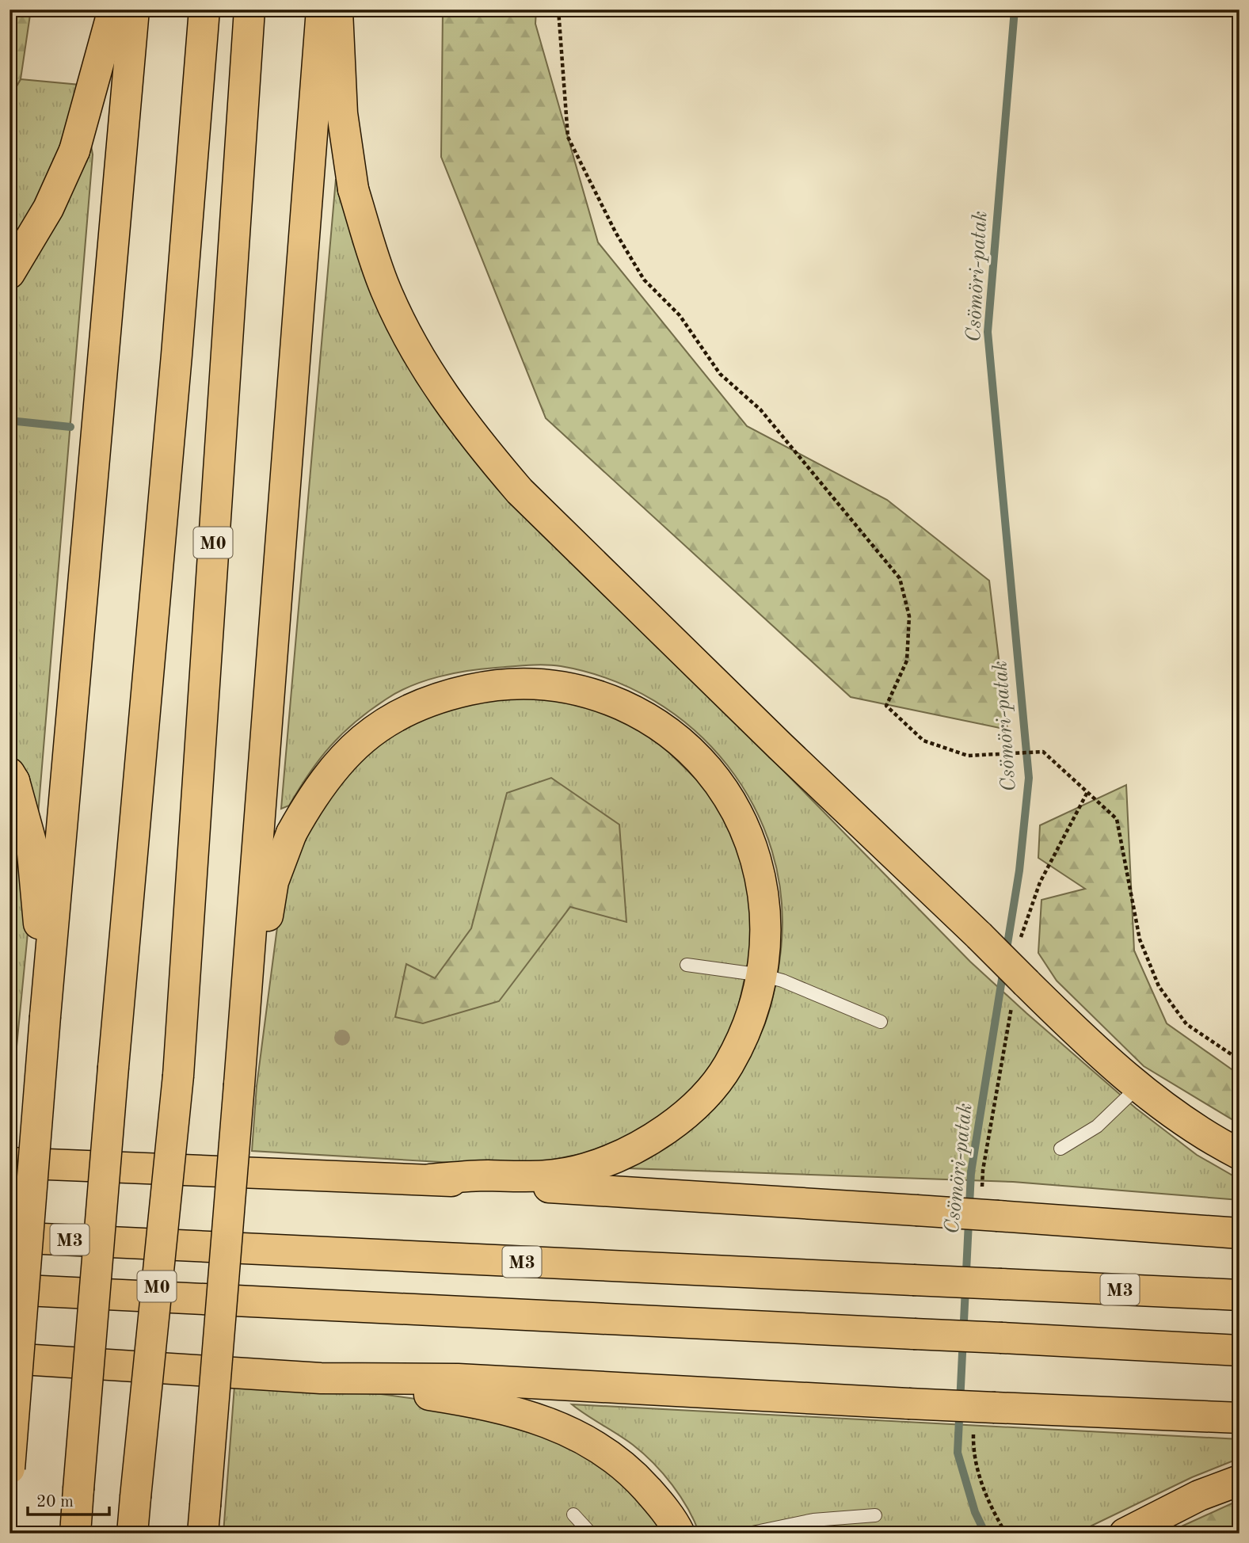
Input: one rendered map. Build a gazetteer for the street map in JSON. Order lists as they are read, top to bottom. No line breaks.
{"streets":{"highway":["M0","M3"]},"water":["Csömöri-patak"],"scale_bar":"20 m"}
